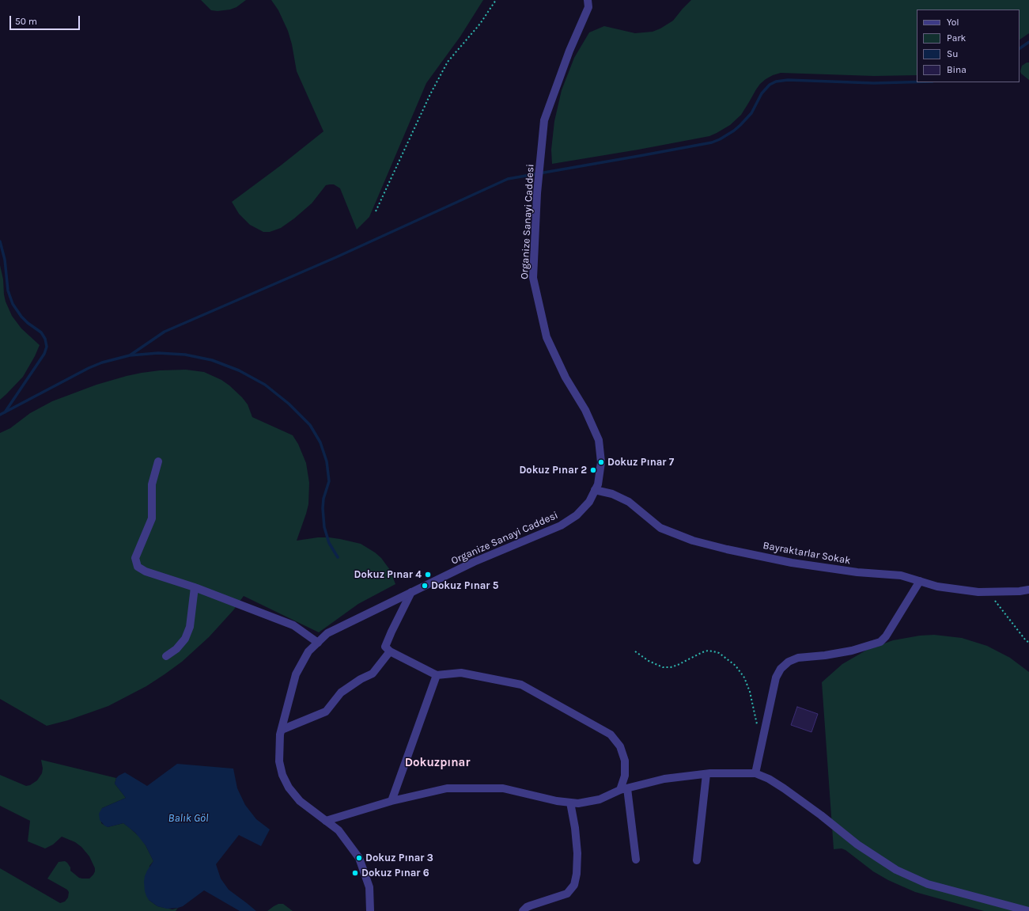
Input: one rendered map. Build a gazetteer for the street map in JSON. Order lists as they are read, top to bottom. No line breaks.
{"streets":{"street":["Organize Sanayi Caddesi","Bayraktarlar Sokak"]},"crossings":[["Organize Sanayi Caddesi","Bayraktarlar Sokak"]],"districts":["Dokuzpınar"],"water":["Balık Göl"],"places":["Dokuz Pınar 7","Dokuz Pınar 2","Dokuz Pınar 4","Dokuz Pınar 5","Dokuz Pınar 3","Dokuz Pınar 6"],"legend":["Yol","Park","Su","Bina"],"scale_bar":"50 m"}
